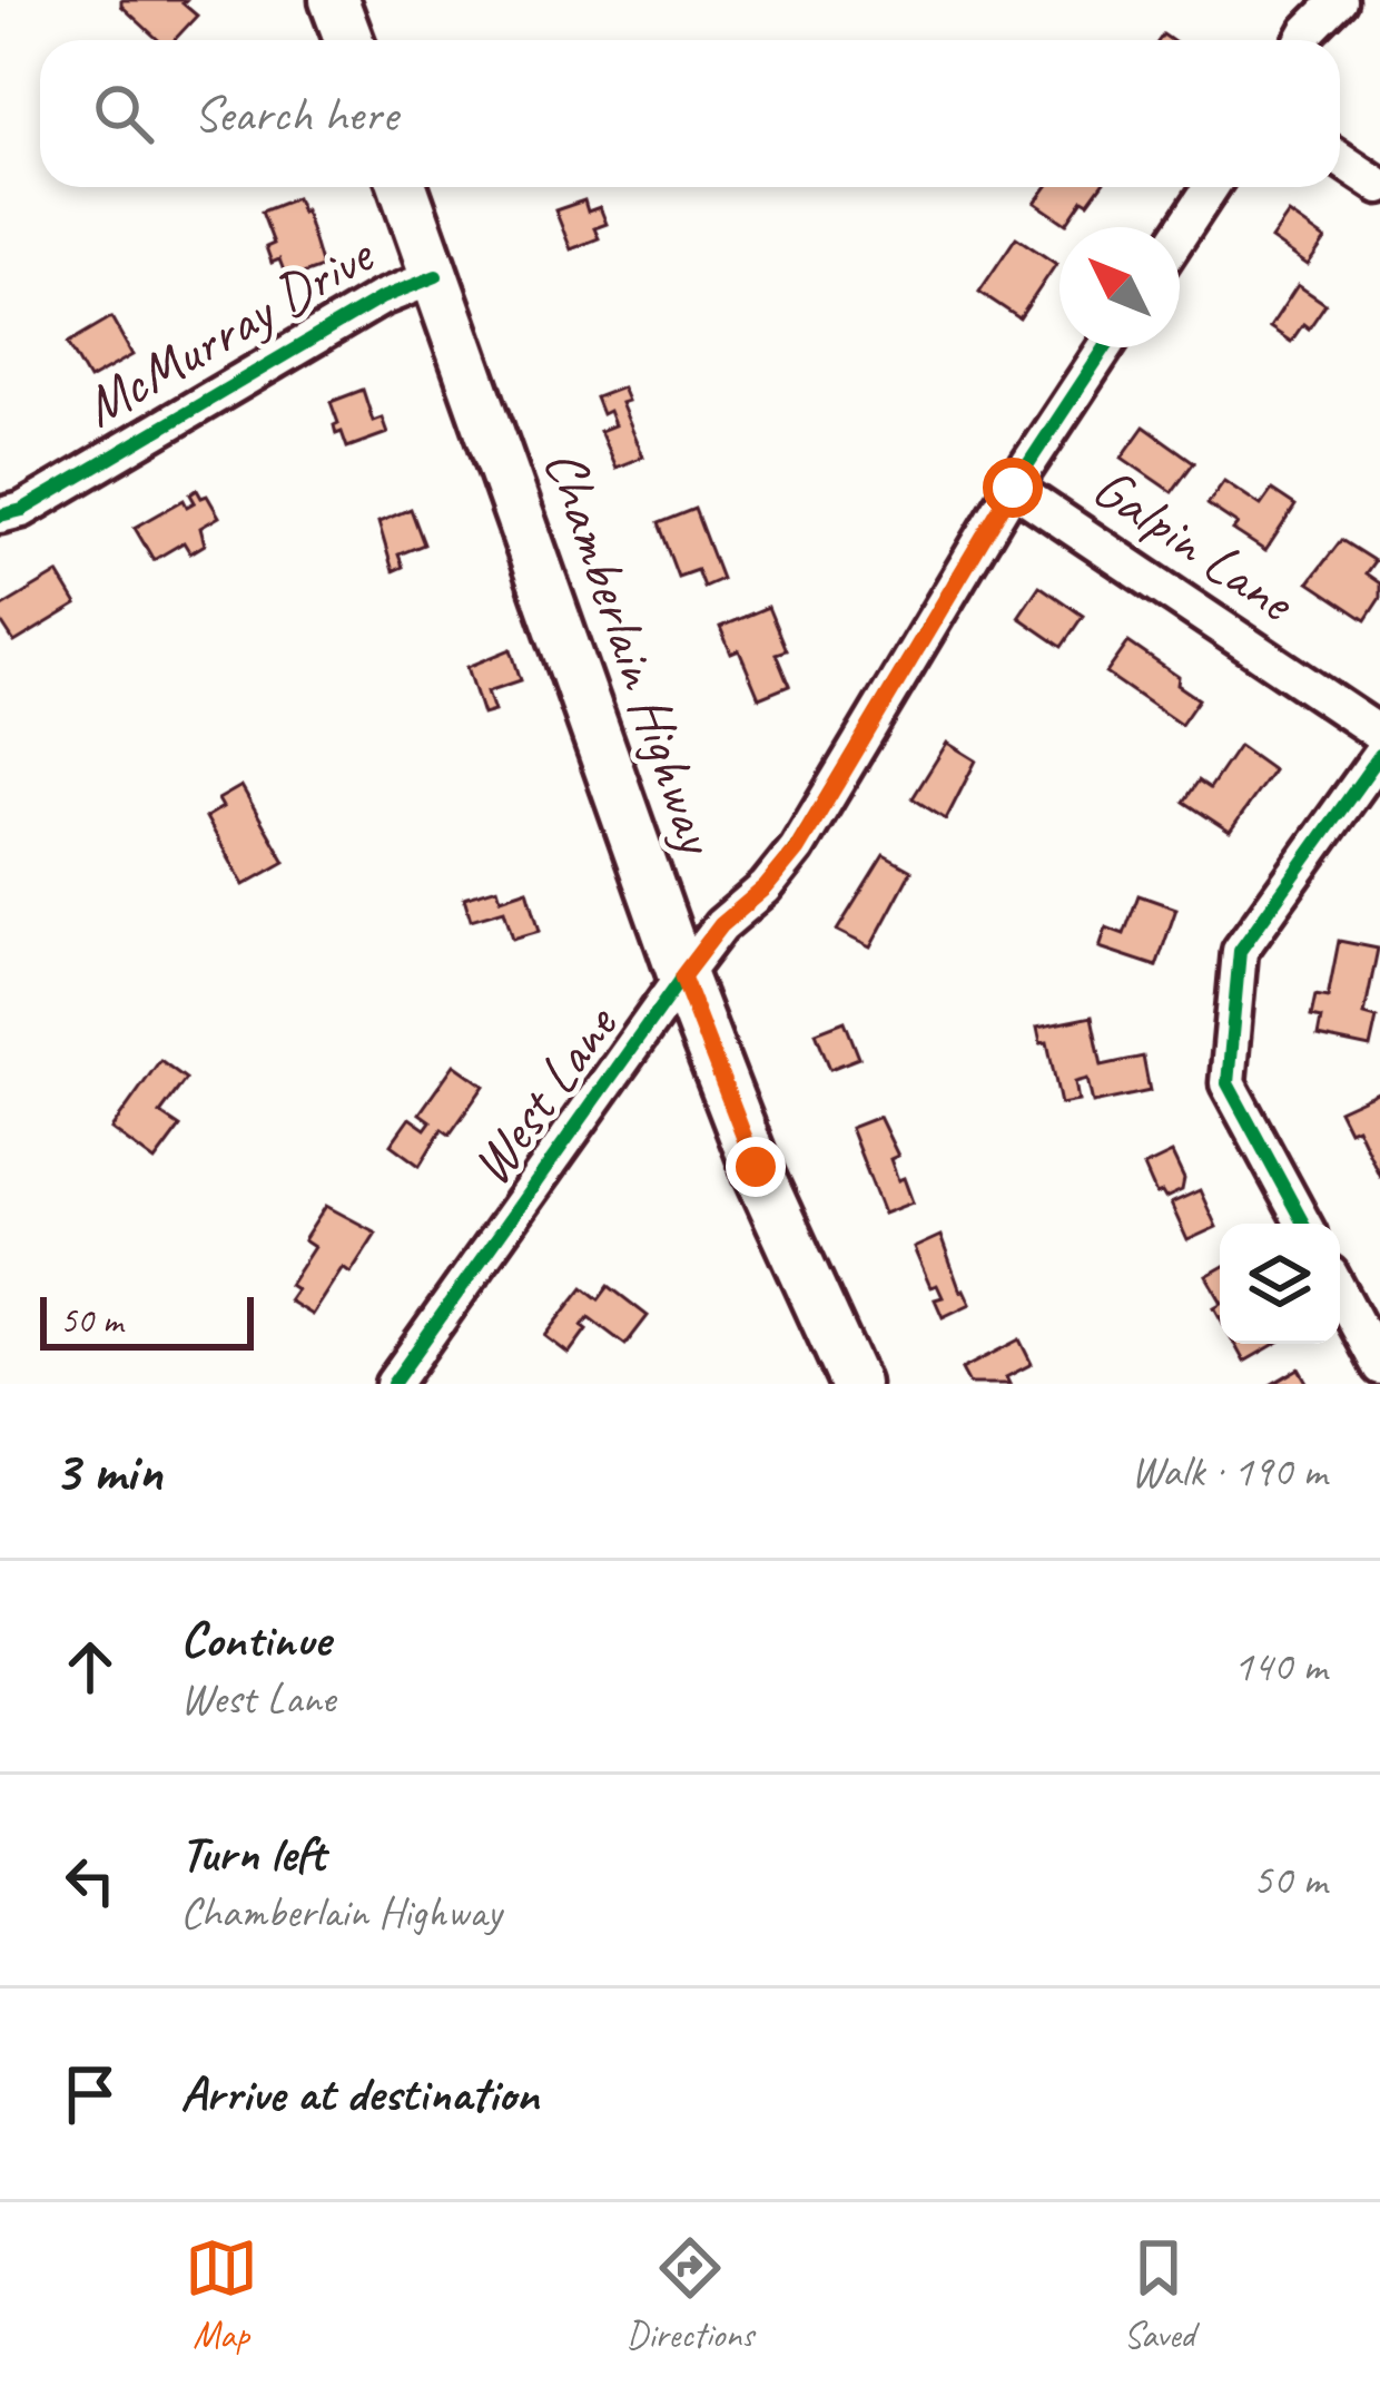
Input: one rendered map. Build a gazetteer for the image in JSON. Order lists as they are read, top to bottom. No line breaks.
{"streets":{"main road":["Chamberlain Highway"],"street":["McMurray Drive","Galpin Lane","West Lane"]},"crossings":[["McMurray Drive","Chamberlain Highway"],["Galpin Lane","West Lane"],["Chamberlain Highway","West Lane"]],"scale_bar":"50 m","north":"top left","page":{"search":"Search here","scale":"50 m","heading":["3 min","Walk · 190 m"],"list":[["Continue","West Lane","140 m"],["Turn left","Chamberlain Highway","50 m"],"Arrive at destination"],"nav":["Map","Directions","Saved"]}}
